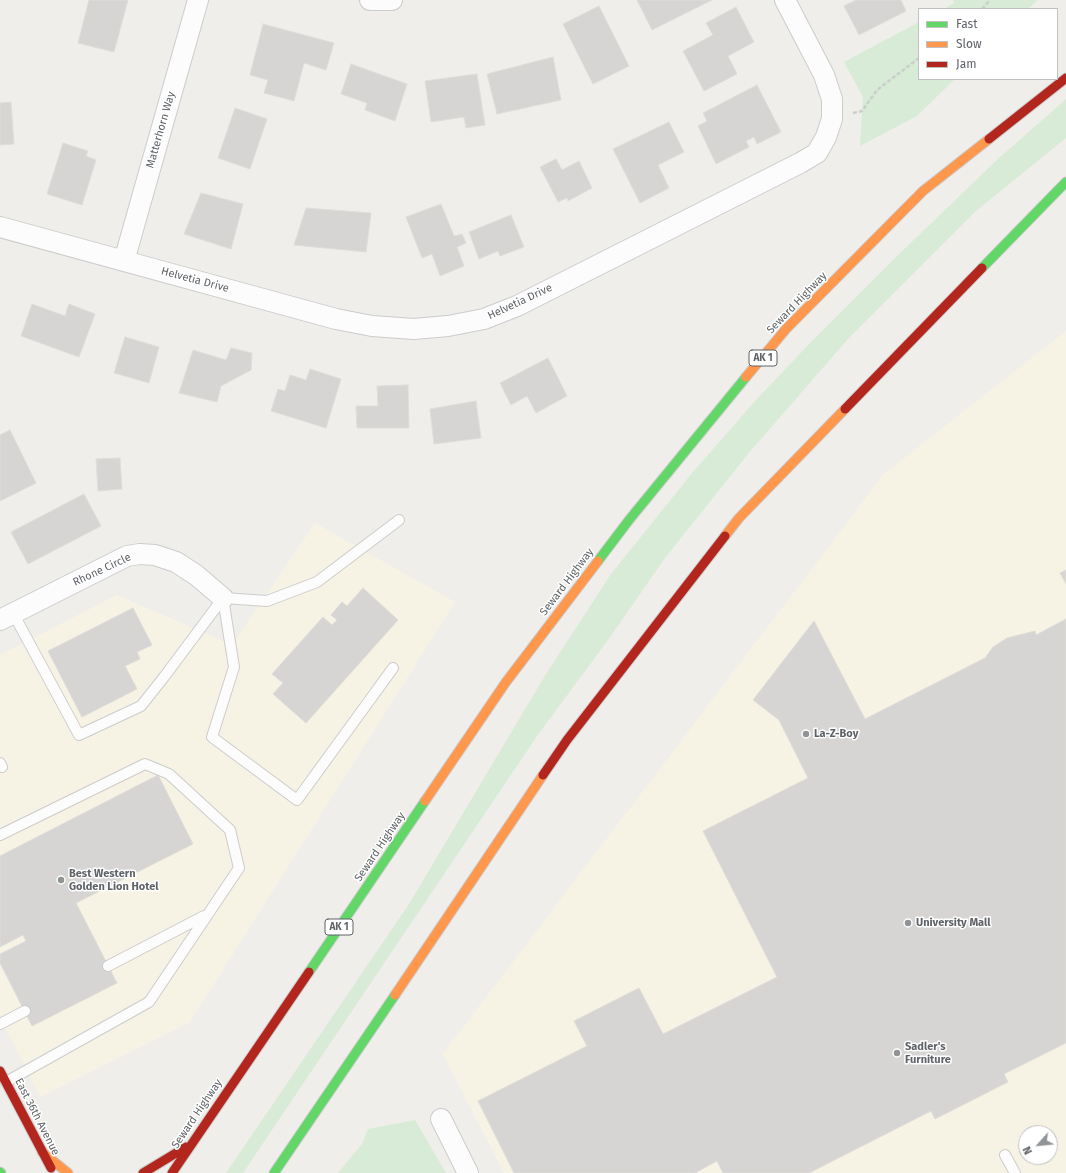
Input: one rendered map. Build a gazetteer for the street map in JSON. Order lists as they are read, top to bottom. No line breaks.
{"streets":{"main road":["Seward Highway","AK 1","East 36th Avenue"],"street":["Matterhorn Way","Helvetia Drive","Rhone Circle"]},"crossings":[["Matterhorn Way","Helvetia Drive"]],"places":["La-Z-Boy","Best Western Golden Lion Hotel","University Mall","Sadler's Furniture"],"legend":["Fast","Slow","Jam"],"north":"bottom left"}
